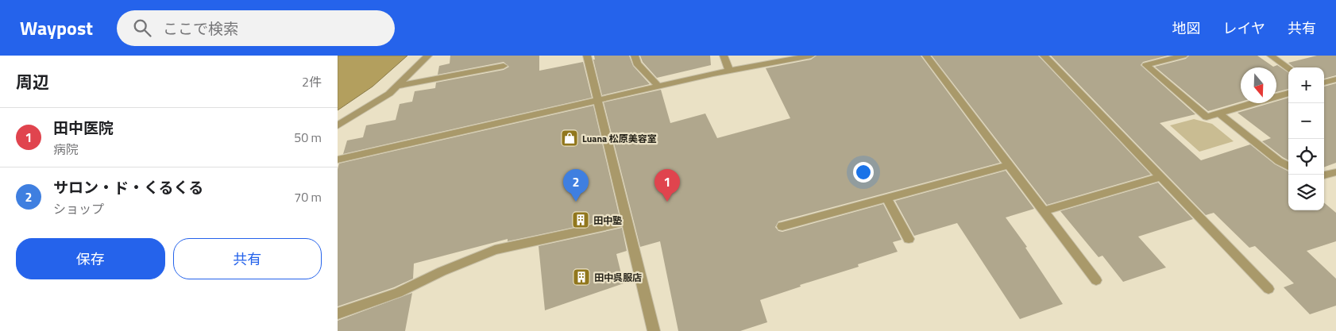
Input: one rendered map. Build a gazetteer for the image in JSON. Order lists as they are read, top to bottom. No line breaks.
{"places":{"shop":["Luana 松原美容室"],"building":["田中塾","田中呉服店"]},"north":"bottom","page":{"header":"Waypost","search":"ここで検索","nav":["地図","レイヤ","共有"],"heading":["周辺","2件"],"map_buttons":["+","−"],"list":[{"mark":"1","name":"田中医院","note":"病院","value":"50 m"},{"mark":"2","name":"サロン・ド・くるくる","note":"ショップ","value":"70 m"}],"pins":["1","2"],"buttons":["保存","共有"]}}
